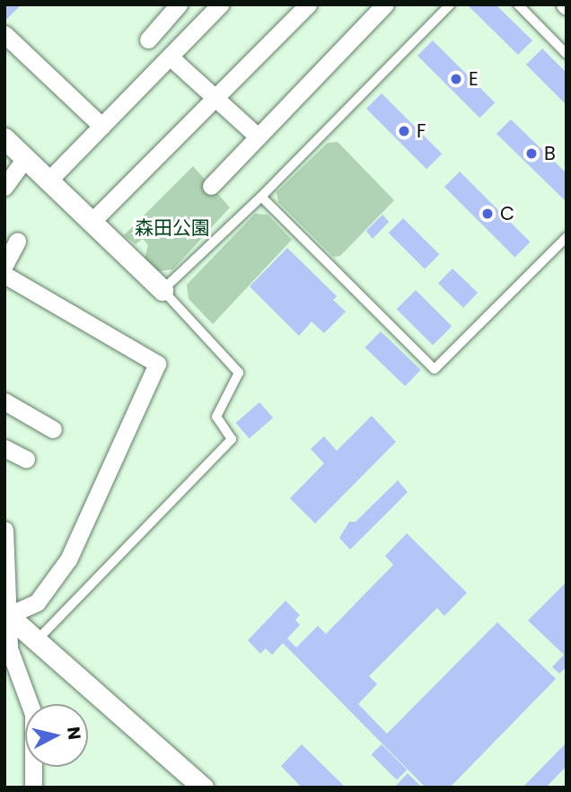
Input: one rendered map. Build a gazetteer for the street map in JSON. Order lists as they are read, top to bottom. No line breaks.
{"parks":["森田公園"],"places":["E","F","B","C"],"north":"right"}
